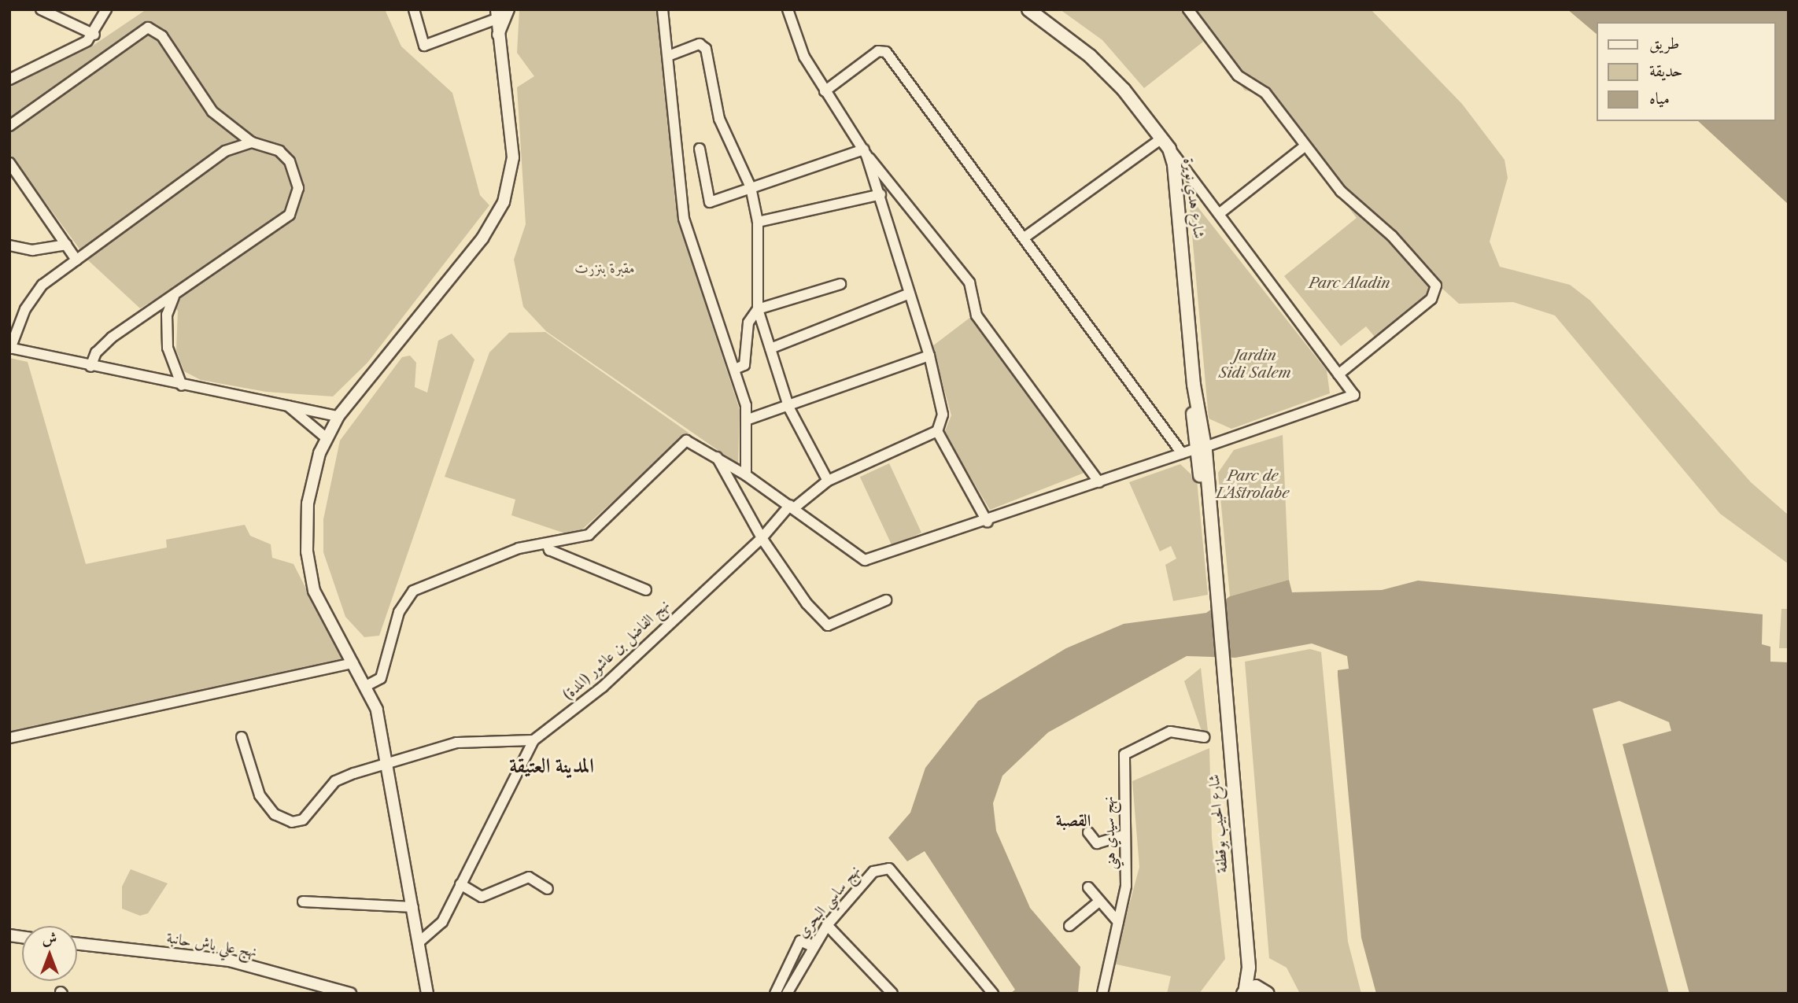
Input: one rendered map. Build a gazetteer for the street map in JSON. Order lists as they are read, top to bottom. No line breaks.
{"streets":{"main road":["شارع هدي نويرة","شارع الحبيب بوقطفة"],"street":["نهج الفاضل بن عاشور (المدة)","نهج سيدي هني","نهج ساسي البحري","نهج علي باش حانبة"]},"crossings":[["شارع هدي نويرة","شارع الحبيب بوقطفة"]],"districts":["المدينة العتيقة","القصبة"],"parks":["مقبرة بنزرت","Parc Aladin","Jardin Sidi Salem","Parc de L'Astrolabe"],"legend":["طريق","حديقة","مياه"],"north":"top"}
